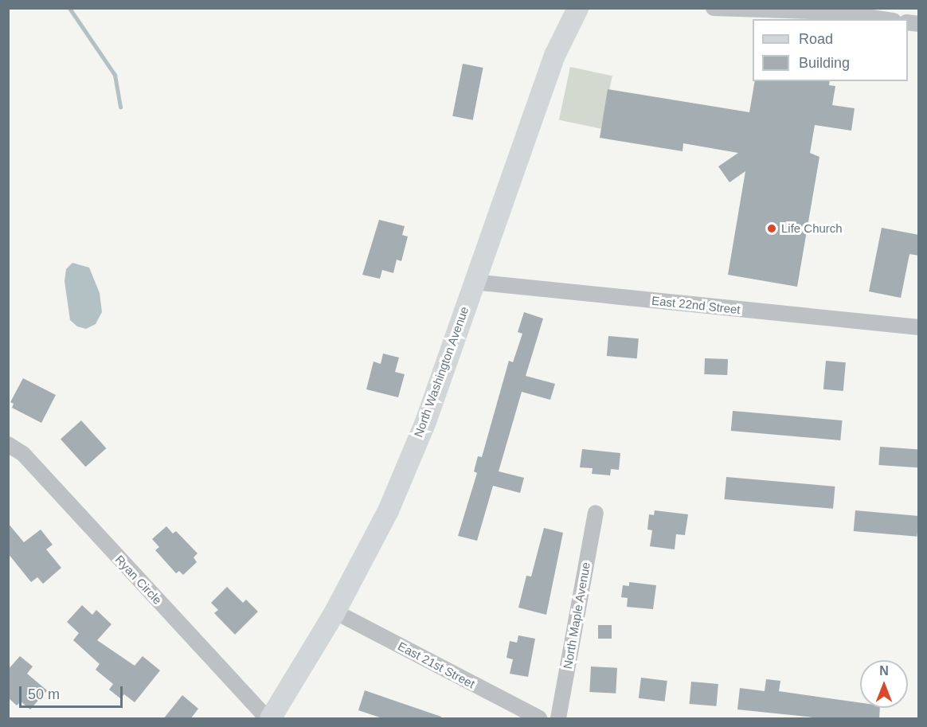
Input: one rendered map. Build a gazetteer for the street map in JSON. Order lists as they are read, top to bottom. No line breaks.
{"streets":{"main road":["North Washington Avenue"],"street":["East 22nd Street","Ryan Circle","North Maple Avenue","East 21st Street"]},"crossings":[["East 22nd Street","North Washington Avenue"],["North Washington Avenue","East 21st Street"]],"places":["Life Church"],"legend":["Road","Building"],"scale_bar":"50 m","north":"top"}
